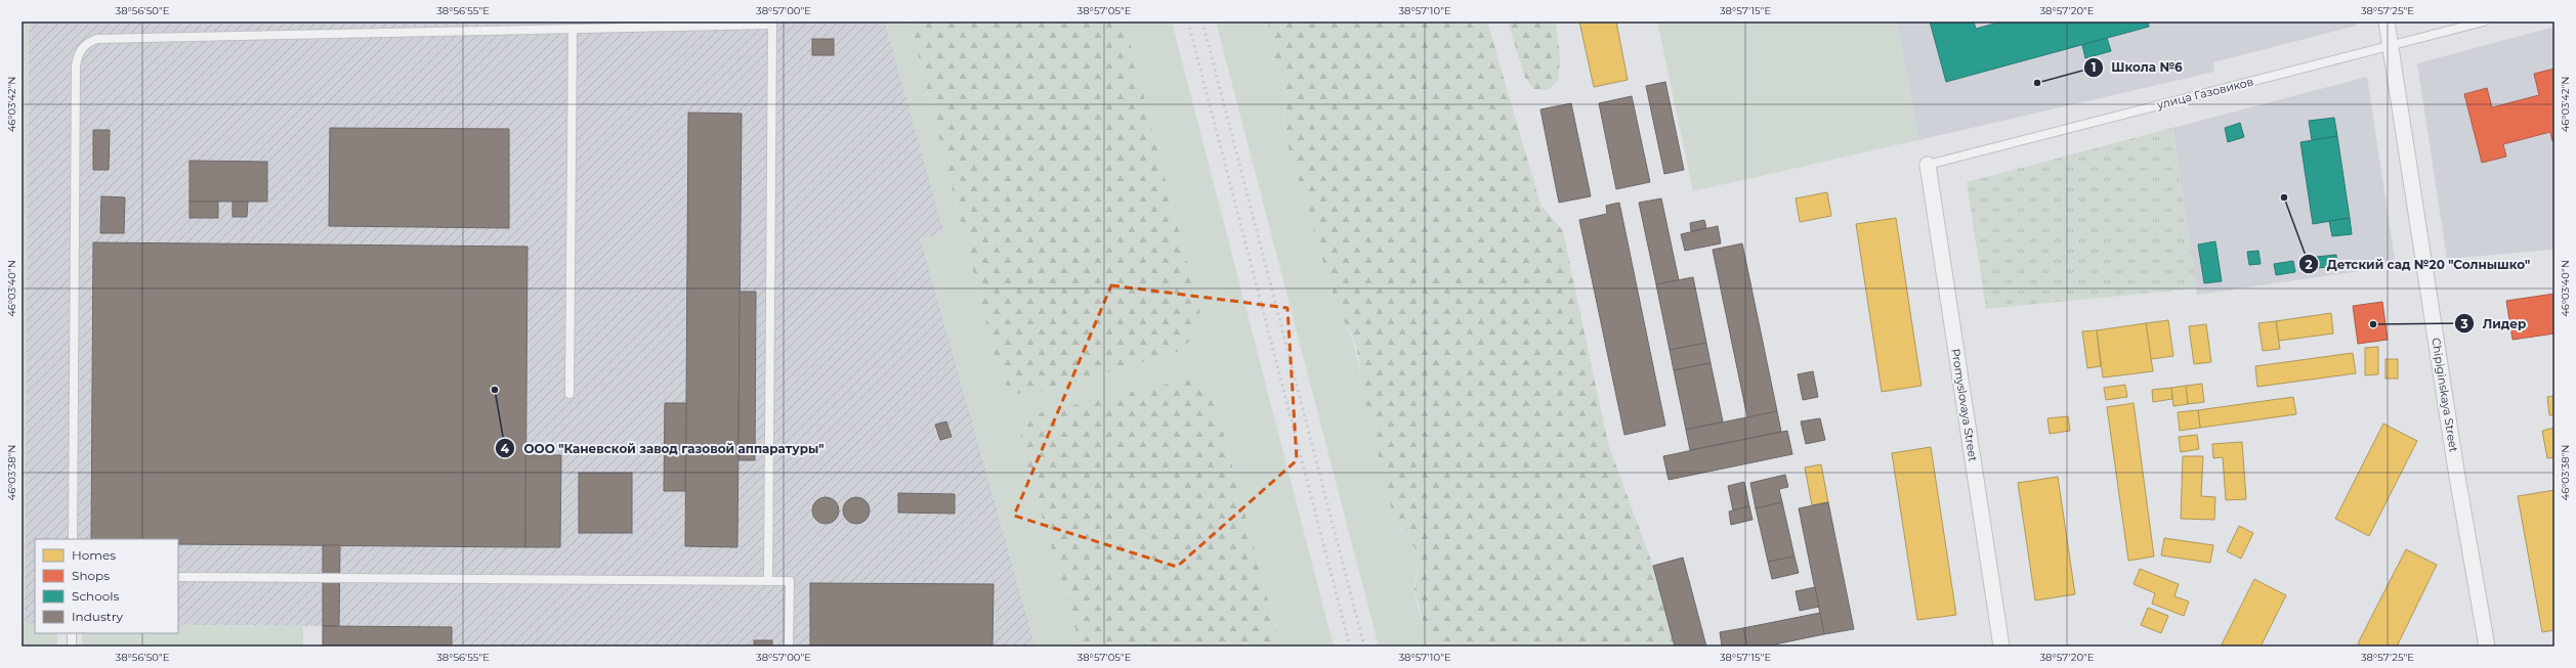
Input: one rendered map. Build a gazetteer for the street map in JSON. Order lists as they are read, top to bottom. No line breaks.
{"streets":{"street":["Chipiginskaya Street","Promyslovaya Street"],"lane":["улица Газовиков"]},"crossings":[["улица Газовиков","Chipiginskaya Street"],["улица Газовиков","Promyslovaya Street"]],"places":["Школа №6","Детский сад №20 \"Солнышко\"","Лидер","ООО \"Каневской завод газовой аппаратуры\""],"legend":["Homes","Shops","Schools","Industry"],"coordinates":["38°56'50\"E","38°56'55\"E","38°57'00\"E","38°57'05\"E","38°57'10\"E","38°57'15\"E","38°57'20\"E","38°57'25\"E","46°03'42\"N","46°03'40\"N","46°03'38\"N"]}
